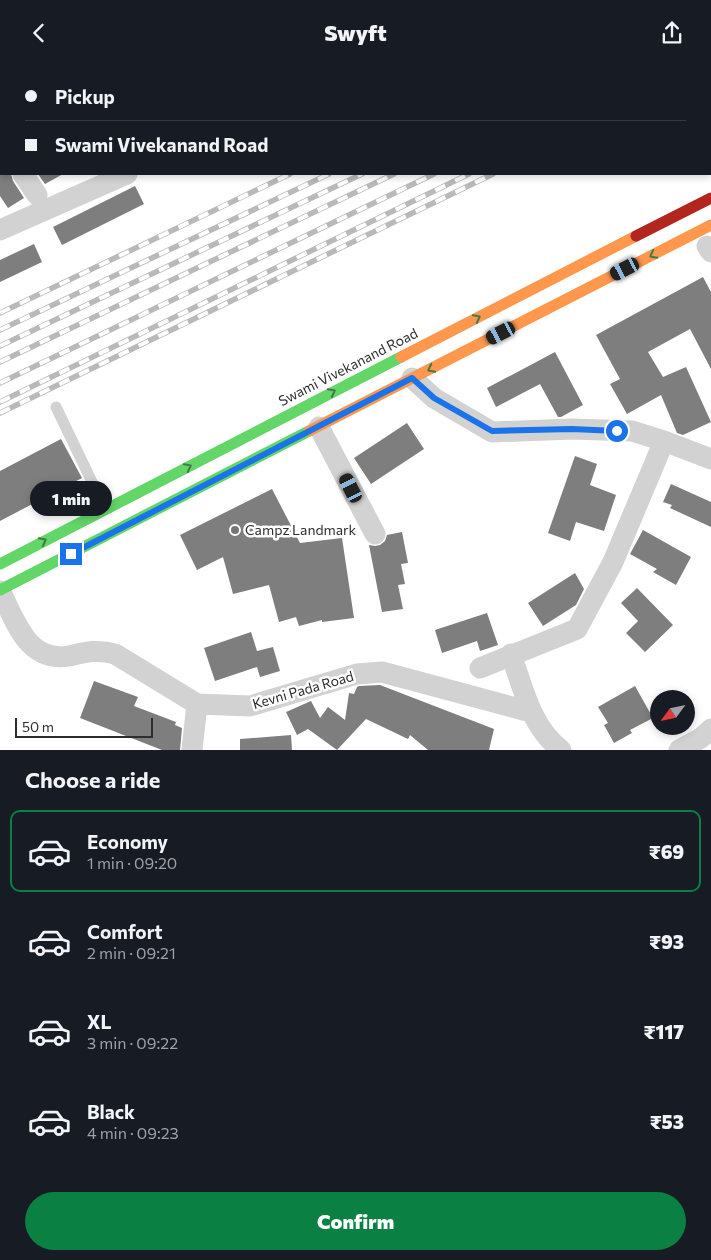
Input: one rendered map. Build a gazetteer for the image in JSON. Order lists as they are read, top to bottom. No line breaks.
{"streets":{"main road":["Swami Vivekanand Road"],"street":["Kevni Pada Road"]},"crossings":[["Swami Vivekanand Road","Kevni Pada Road"]],"places":["Campz Landmark"],"scale_bar":"50 m","north":"bottom left","page":{"header":"Swyft","banner":["Pickup","Swami Vivekanand Road"],"bubble":"1 min","scale":"50 m","heading":"Choose a ride","list":[{"name":"Economy","note":"1 min · 09:20","value":"₹69"},{"name":"Comfort","note":"2 min · 09:21","value":"₹93"},{"name":"XL","note":"3 min · 09:22","value":"₹117"},{"name":"Black","note":"4 min · 09:23","value":"₹53"}],"buttons":"Confirm"}}
